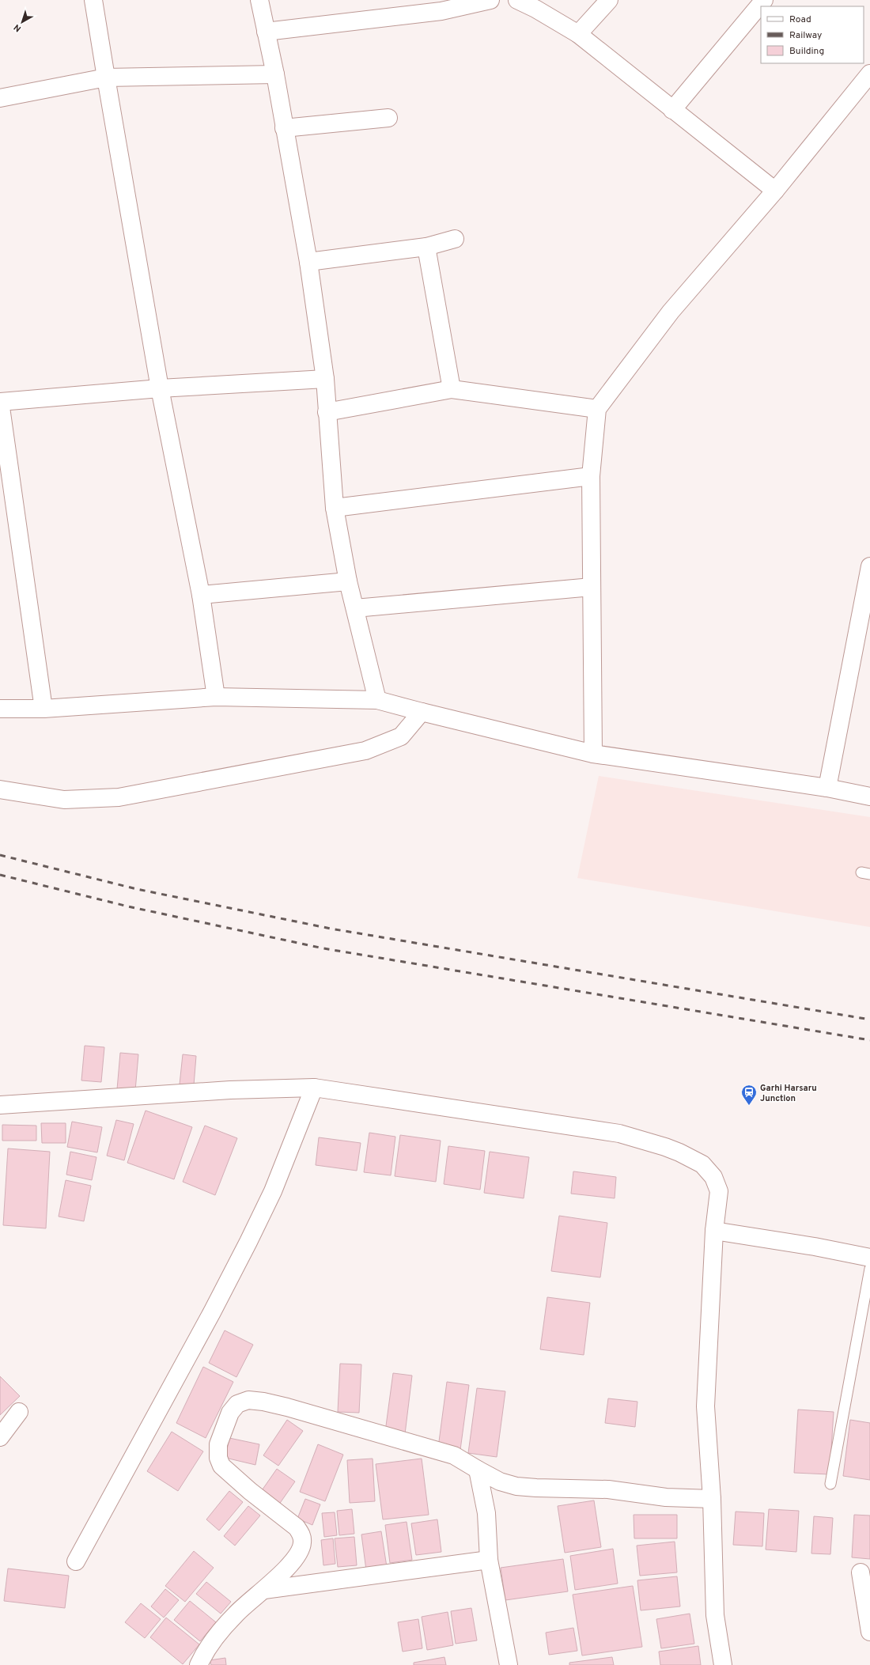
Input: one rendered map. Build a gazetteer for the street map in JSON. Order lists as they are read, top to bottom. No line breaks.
{"places":{"station":["Garhi Harsaru Junction"]},"legend":["Road","Railway","Building"],"north":"bottom left"}
